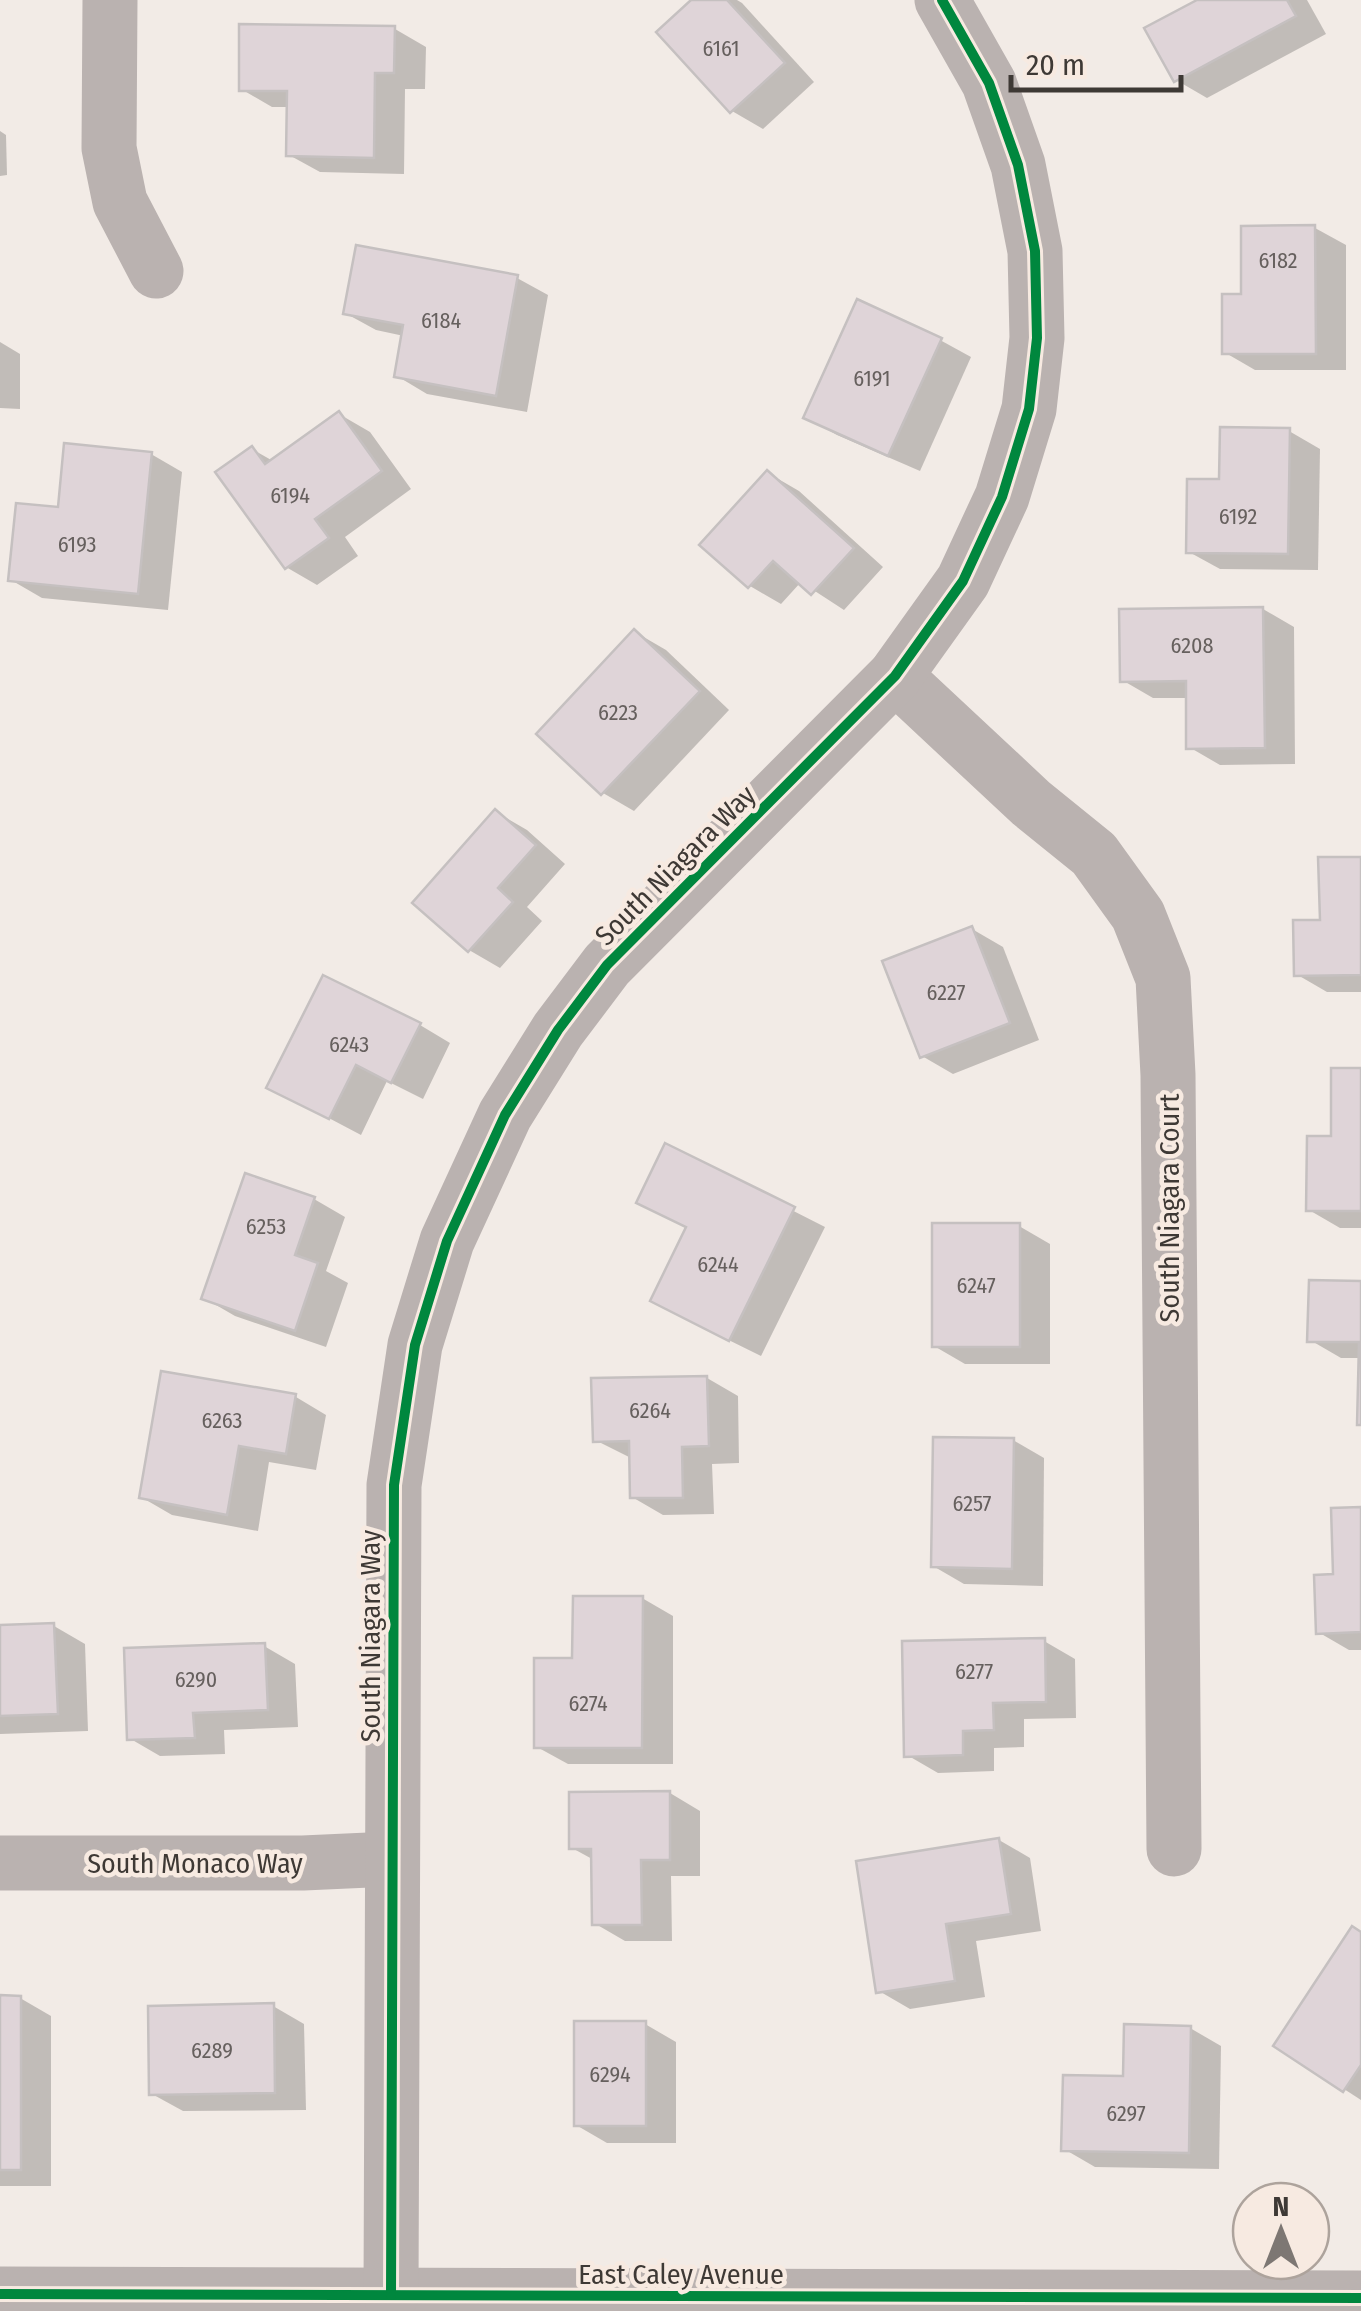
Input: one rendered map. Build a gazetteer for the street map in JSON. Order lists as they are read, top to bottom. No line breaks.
{"streets":{"street":["South Niagara Way","South Niagara Court","South Monaco Way","East Caley Avenue"]},"crossings":[["South Niagara Way","South Niagara Court"],["South Niagara Way","South Monaco Way"],["South Niagara Way","East Caley Avenue"]],"house_numbers":["6161","6182","6184","6191","6194","6192","6193","6208","6223","6227","6243","6253","6244","6247","6264","6263","6257","6277","6290","6274","6289","6294","6297"],"scale_bar":"20 m","north":"top"}
